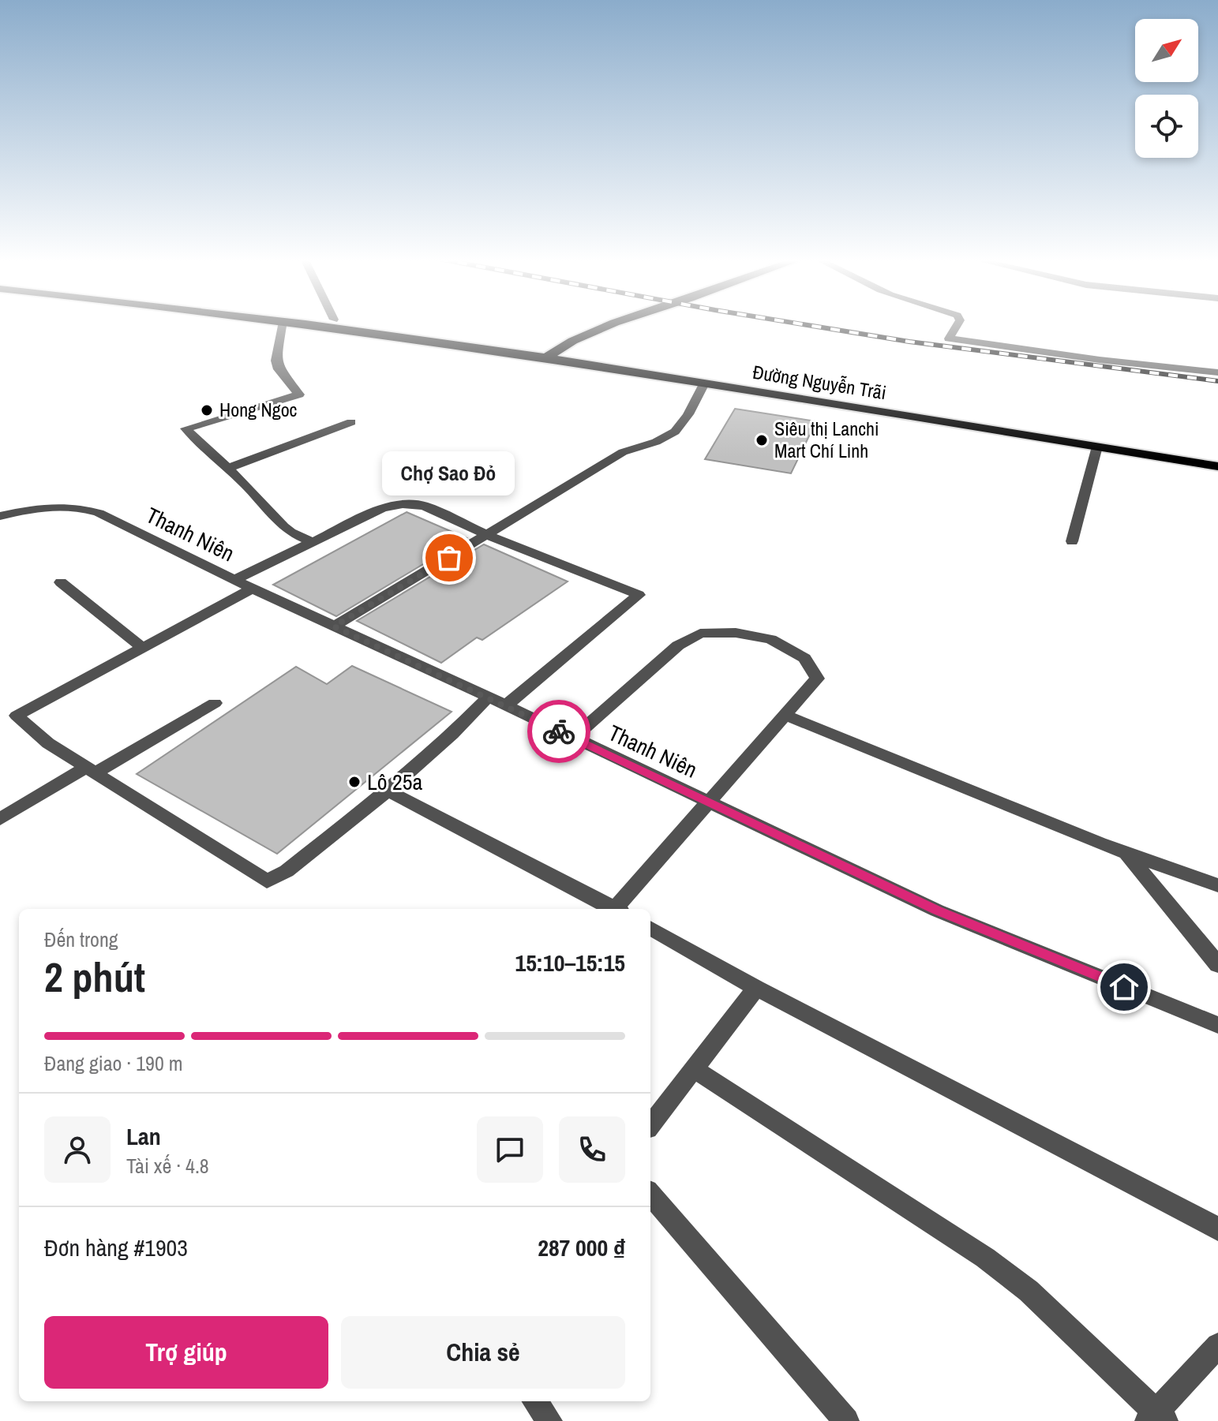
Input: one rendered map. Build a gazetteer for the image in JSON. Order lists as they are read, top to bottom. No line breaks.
{"streets":{"highway":["Đường Nguyễn Trãi"],"street":["Thanh Niên"]},"places":["Hong Ngoc","Siêu thị Lanchi Mart Chí Linh","Chợ Sao Đỏ","Lô 25a"],"north":"top right","page":{"bubble":"Chợ Sao Đỏ","heading":["2 phút","Đến trong","15:10–15:15"],"panel":["Lan","Tài xế · 4.8","Đơn hàng #1903","287 000 ₫"],"bar":"Đang giao · 190 m","buttons":["Trợ giúp","Chia sẻ"]}}
